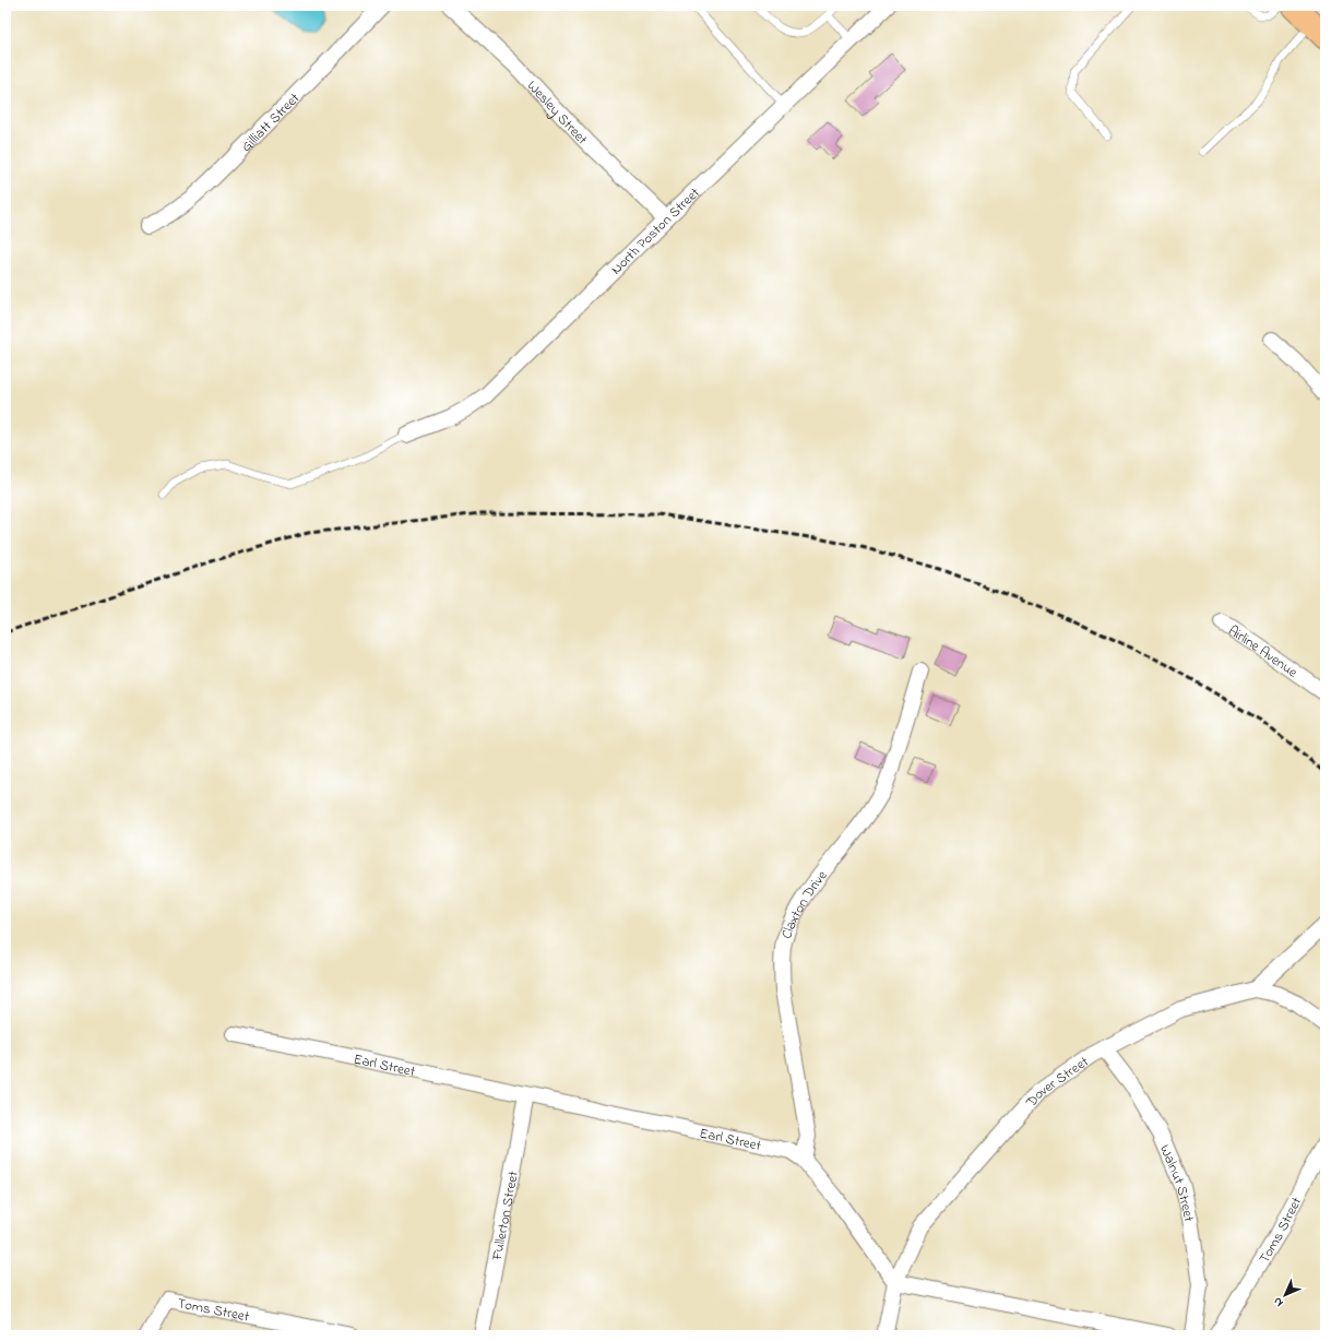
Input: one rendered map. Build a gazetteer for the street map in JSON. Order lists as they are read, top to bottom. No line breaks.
{"streets":{"street":["Wesley Street","Gilliatt Street","North Poston Street","Airline Avenue","Claxton Drive","Earl Street","Dover Street","Walnut Street","Fullerton Street","Toms Street"]},"crossings":[["Wesley Street","North Poston Street"],["Claxton Drive","Earl Street"],["Earl Street","Dover Street"],["Earl Street","Fullerton Street"],["Dover Street","Walnut Street"]],"north":"bottom left"}
